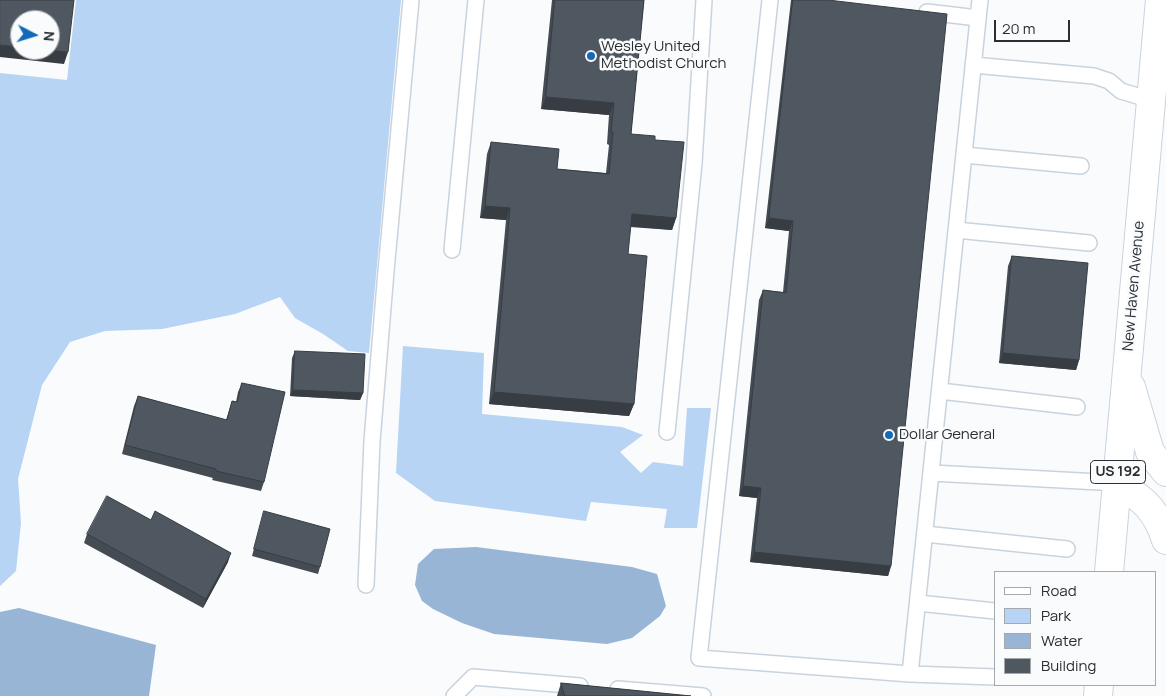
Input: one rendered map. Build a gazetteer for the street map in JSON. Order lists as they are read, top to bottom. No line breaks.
{"streets":{"main road":["New Haven Avenue","US 192"]},"places":["Wesley United Methodist Church","Dollar General"],"legend":["Road","Park","Water","Building"],"scale_bar":"20 m","north":"right"}
